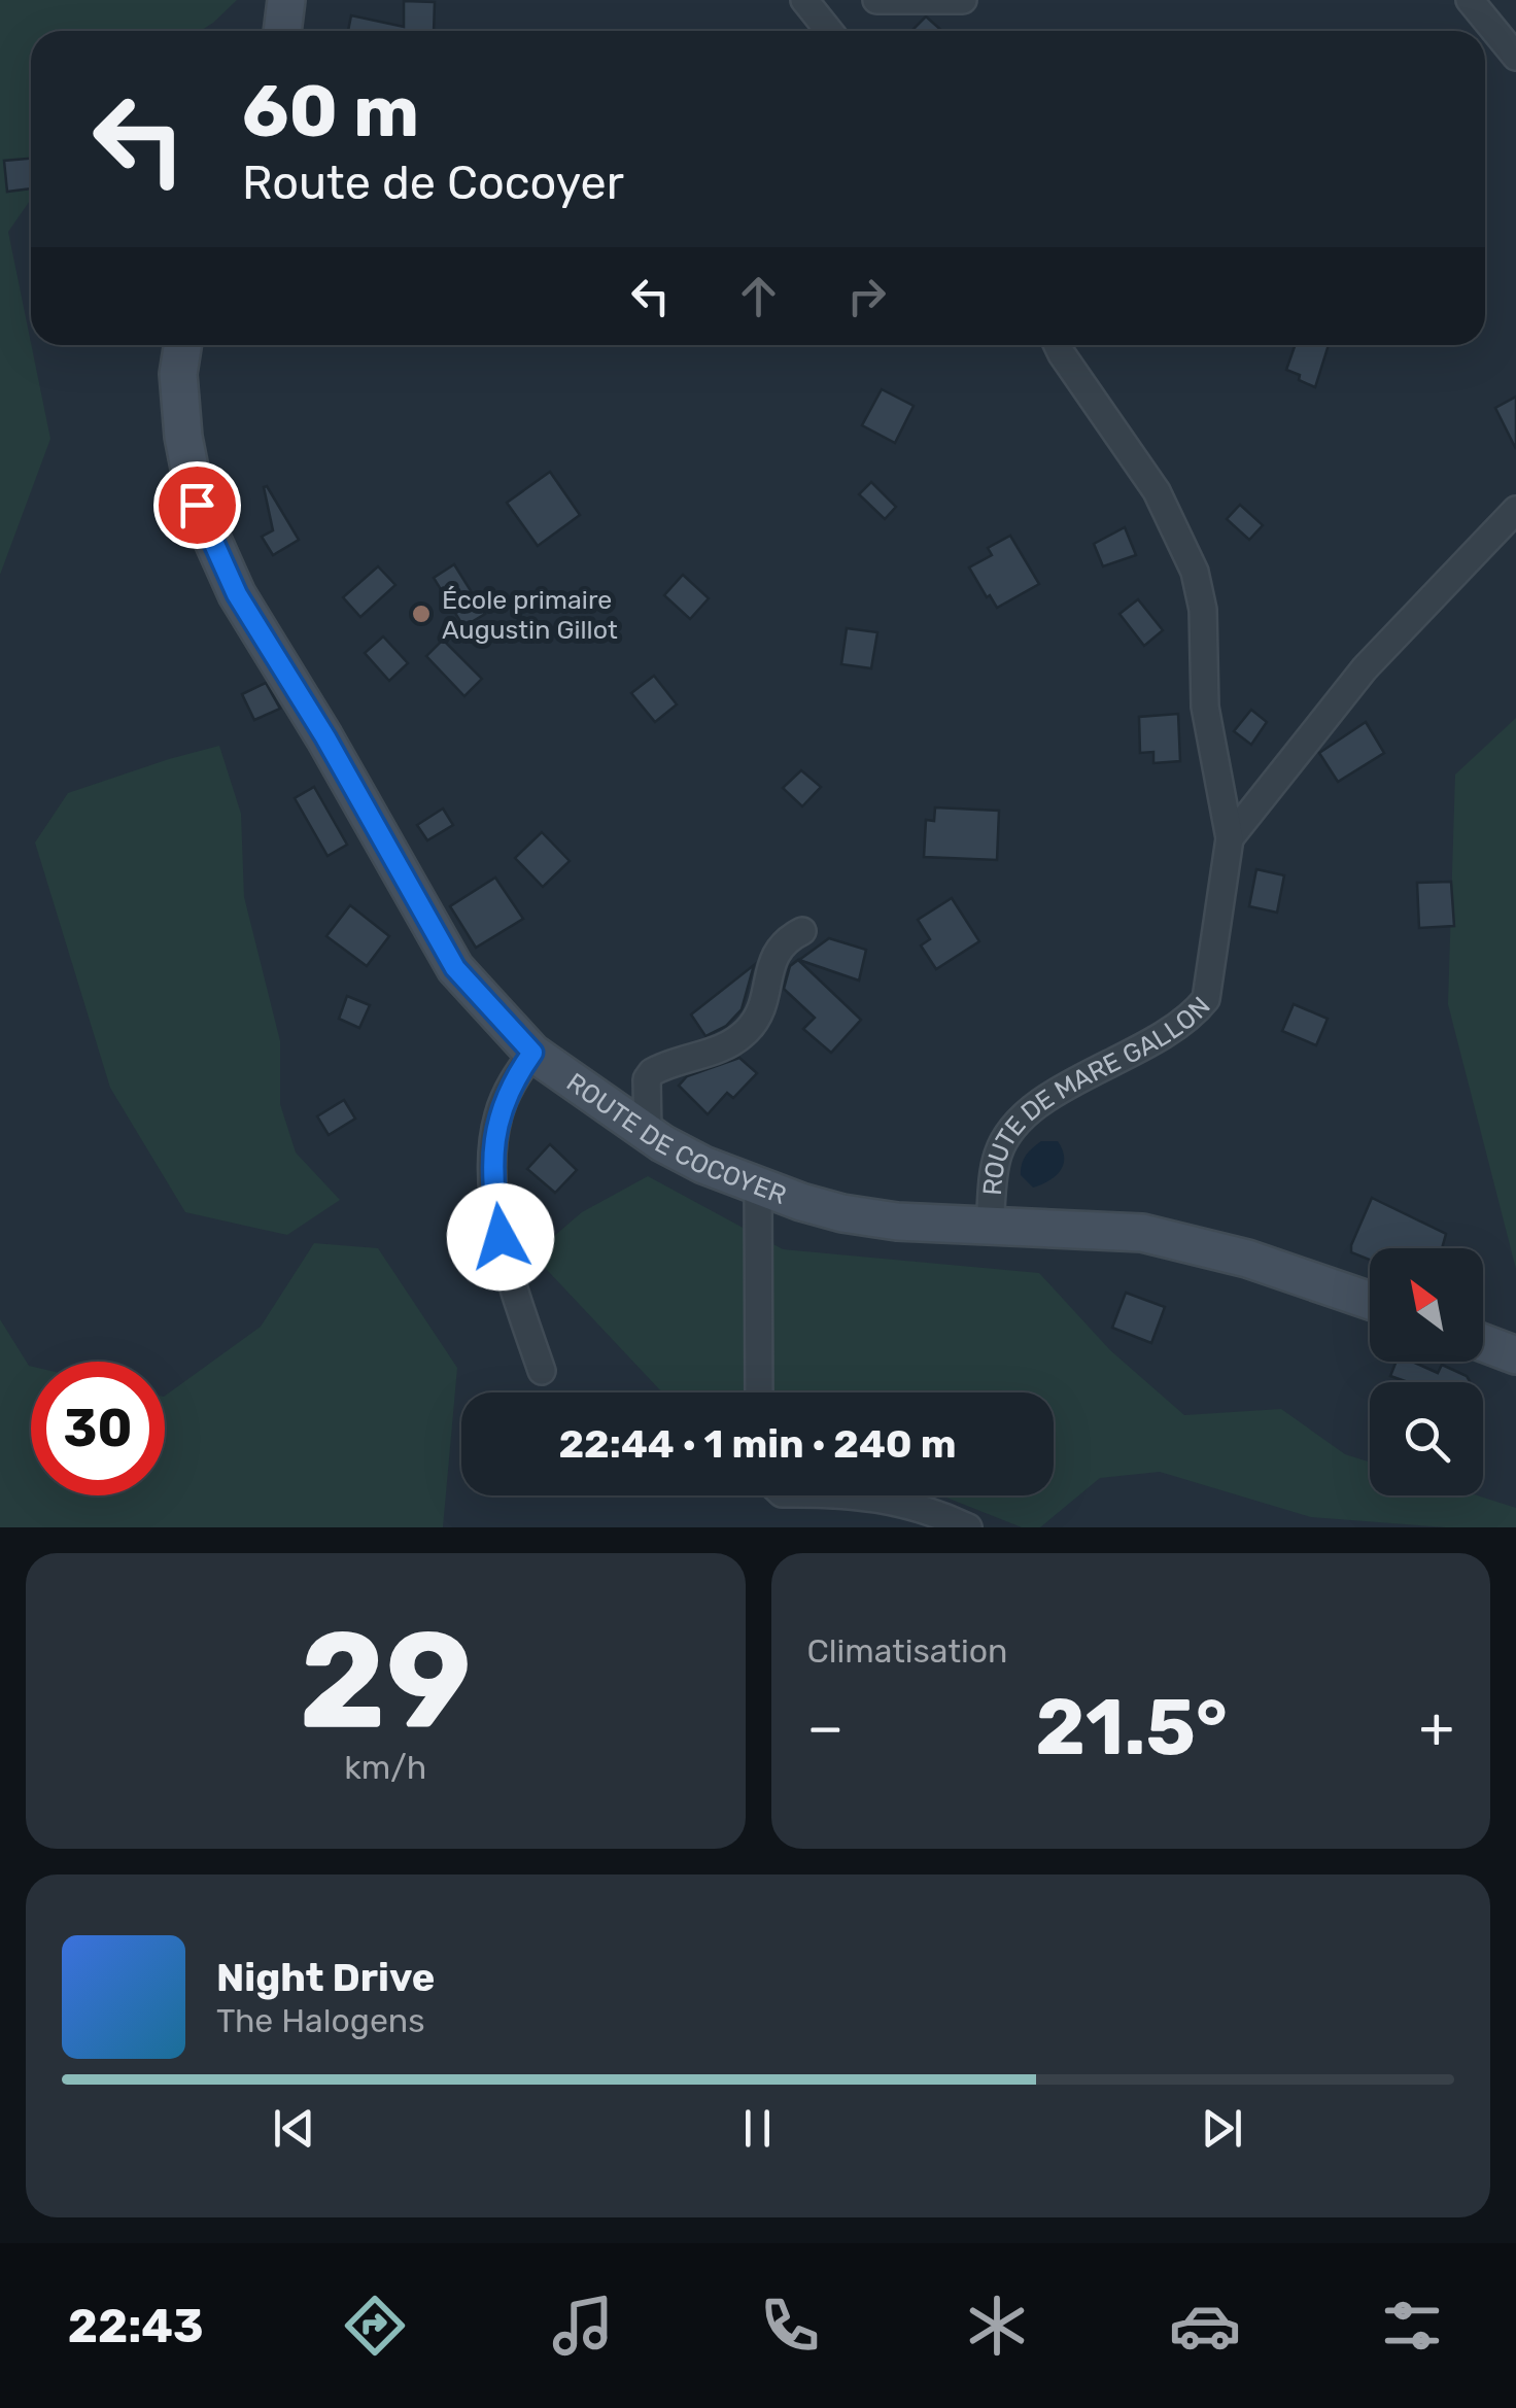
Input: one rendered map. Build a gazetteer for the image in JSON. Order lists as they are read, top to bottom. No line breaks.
{"streets":{"main road":["ROUTE DE COCOYER"],"street":["ROUTE DE MARE GALLON"]},"crossings":[["ROUTE DE MARE GALLON","ROUTE DE COCOYER"]],"places":["École primaire Augustin Gillot"],"north":"top left","page":{"turn":["60 m","Route de Cocoyer"],"limit":"30","trip":"22:44 · 1 min · 240 m","tile":[["29","km/h"],"Climatisation"],"heat":["−","21.5°","+"],"song":["Night Drive","The Halogens"],"tabs":"22:43"}}
